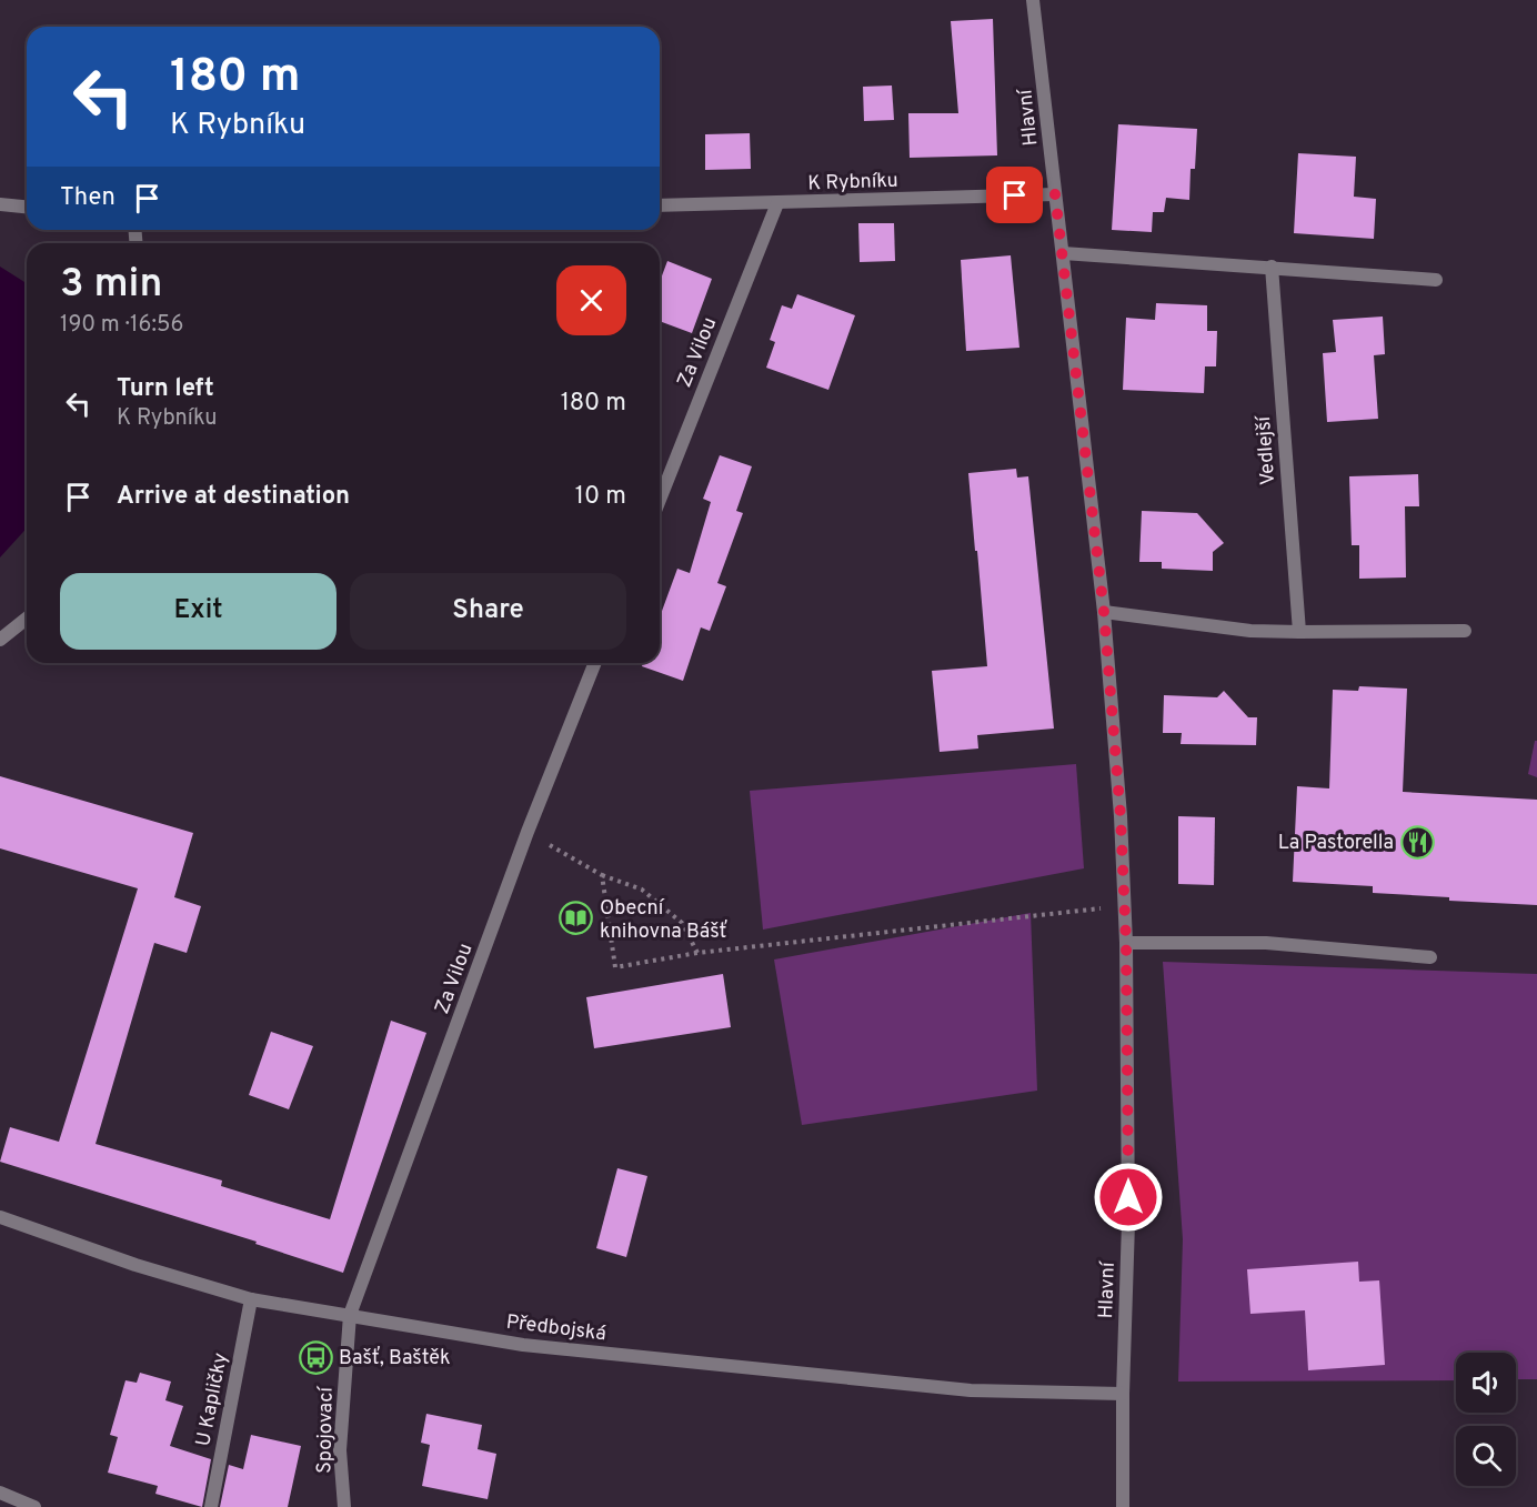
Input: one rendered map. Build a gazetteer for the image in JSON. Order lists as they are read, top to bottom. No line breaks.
{"streets":{"street":["Hlavní","K Rybníku","Za Vilou","Vedlejší","Předbojská","U Kapličky","Spojovací"]},"crossings":[["Hlavní","K Rybníku"],["Hlavní","Předbojská"],["K Rybníku","Za Vilou"],["Za Vilou","Předbojská"],["Za Vilou","Spojovací"],["Předbojská","U Kapličky"],["Předbojská","Spojovací"]],"places":{"restaurant":["La Pastorella"],"library":["Obecní knihovna Bášť"],"bus stop":["Bašť, Baštěk"]},"page":{"turn":["180 m","K Rybníku"],"then":"Then","heading":["3 min","190 m · 16:56"],"list":[{"name":"Turn left","note":"K Rybníku","value":"180 m"},{"name":"Arrive at destination","value":"10 m"}],"buttons":["Exit","Share"]}}
